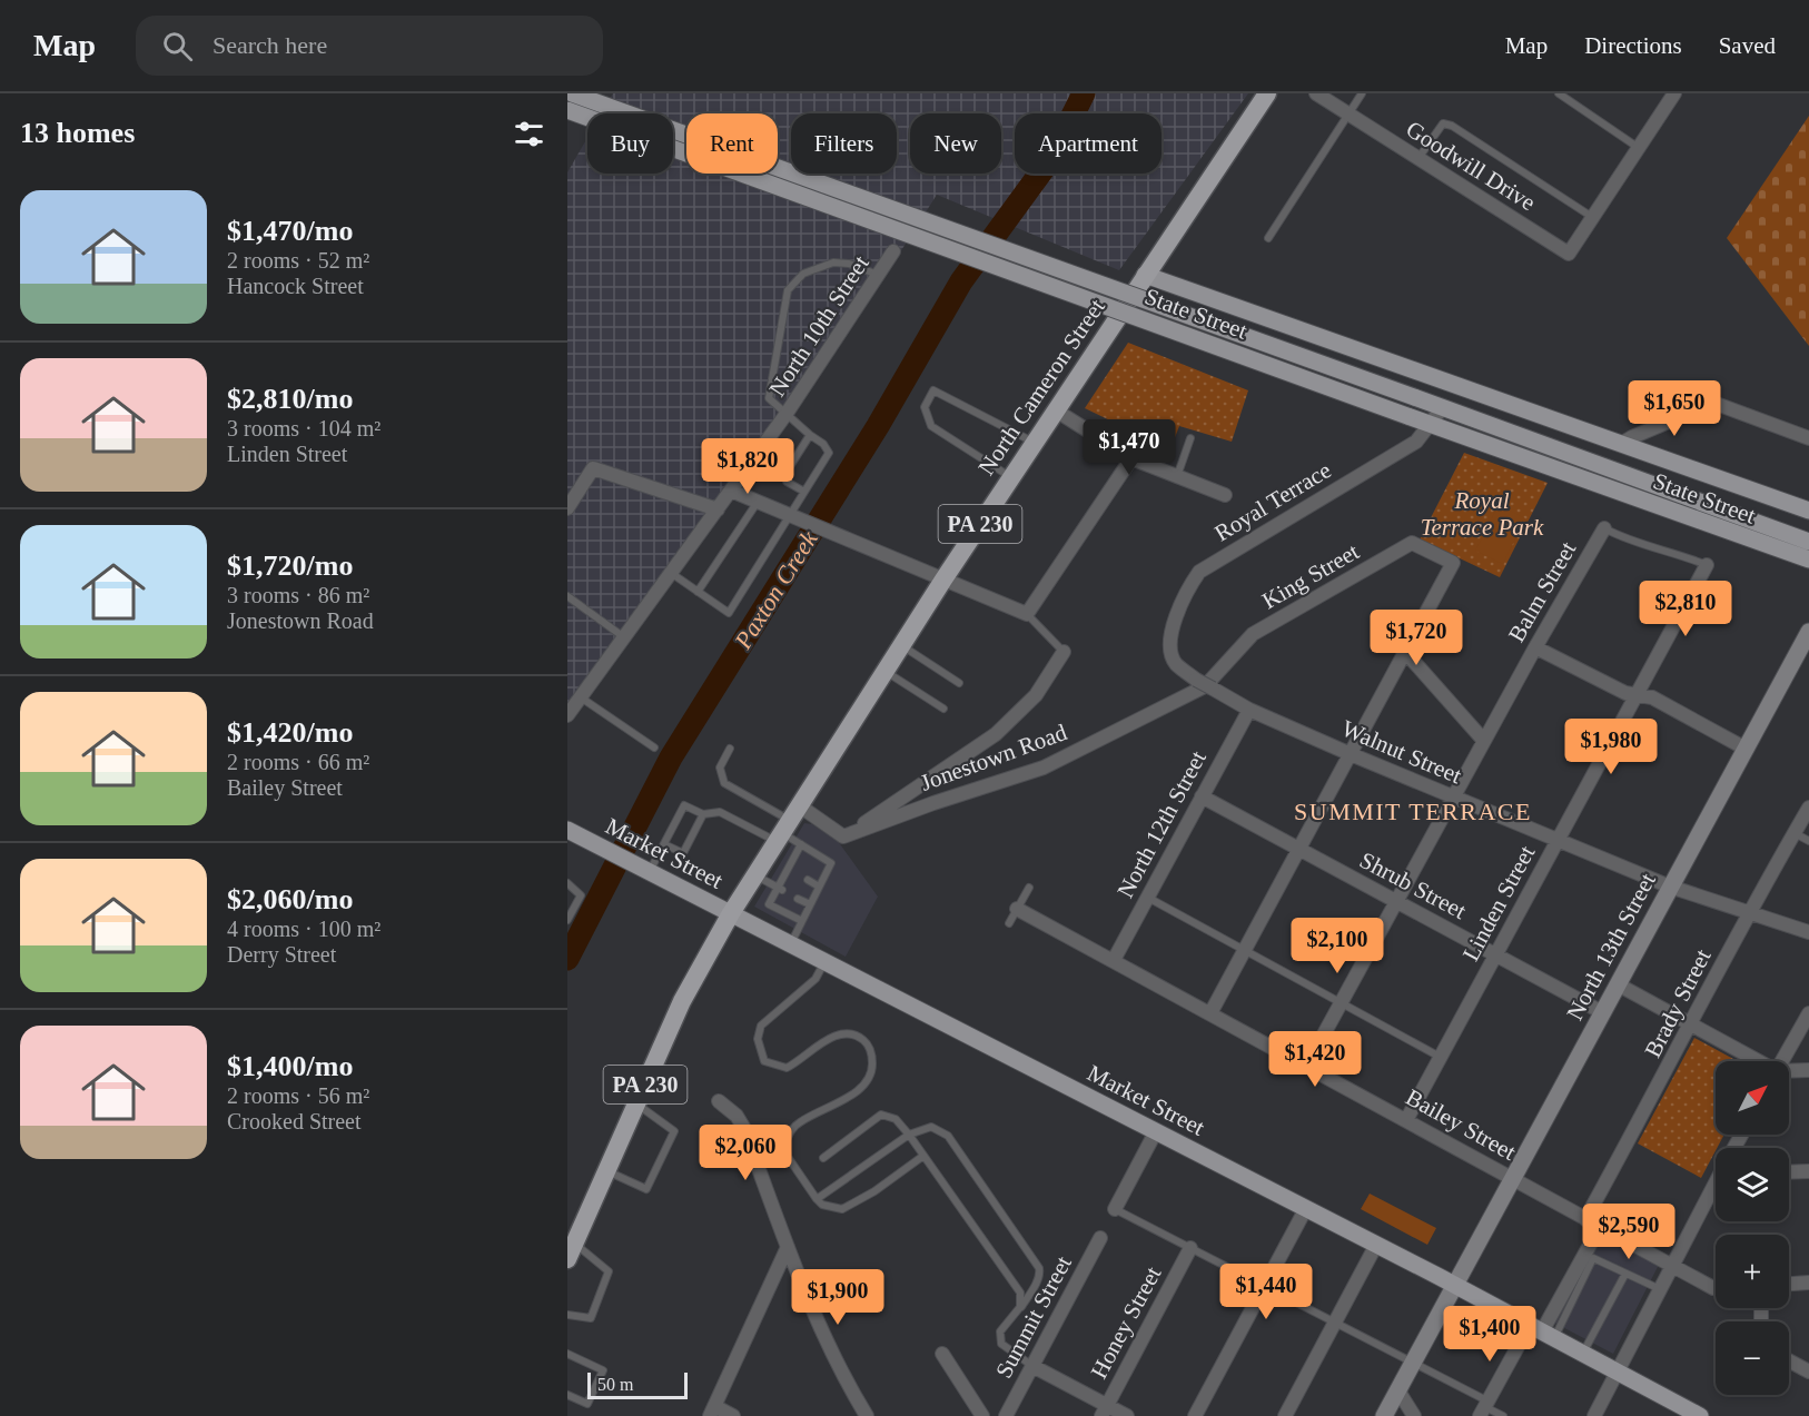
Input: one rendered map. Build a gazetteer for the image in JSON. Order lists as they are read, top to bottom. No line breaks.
{"streets":{"highway":["North Cameron Street","PA 230"],"main road":["State Street","Market Street","North 13th Street"],"street":["Goodwill Drive","North 10th Street","Royal Terrace","King Street","Balm Street","Walnut Street","Jonestown Road","North 12th Street","Shrub Street","Linden Street","Brady Street","Bailey Street","Summit Street","Honey Street"]},"crossings":[["State Street","North Cameron Street"],["State Street","Royal Terrace"],["North Cameron Street","PA 230"],["North Cameron Street","Market Street"],["Royal Terrace","Walnut Street"],["PA 230","Market Street"],["King Street","Walnut Street"],["King Street","Jonestown Road"],["Balm Street","Walnut Street"],["Balm Street","Shrub Street"],["Balm Street","Bailey Street"],["Walnut Street","Jonestown Road"],["Walnut Street","North 12th Street"],["Walnut Street","Linden Street"],["Walnut Street","North 13th Street"],["Walnut Street","Brady Street"],["North 12th Street","Shrub Street"],["North 12th Street","Bailey Street"],["Market Street","North 13th Street"],["Shrub Street","Linden Street"],["Shrub Street","North 13th Street"],["Linden Street","Bailey Street"],["North 13th Street","Bailey Street"],["Brady Street","Bailey Street"]],"districts":["SUMMIT TERRACE"],"water":["Paxton Creek"],"parks":["Royal Terrace Park"],"scale_bar":"50 m","north":"top right","page":{"header":"Map","search":"Search here","nav":["Map","Directions","Saved"],"heading":"13 homes","chip":["Buy","Rent","Filters","New","Apartment"],"list":[{"name":"$1,470/mo","note":"2 rooms · 52 m² · Hancock Street"},{"name":"$2,810/mo","note":"3 rooms · 104 m² · Linden Street"},{"name":"$1,720/mo","note":"3 rooms · 86 m² · Jonestown Road"},{"name":"$1,420/mo","note":"2 rooms · 66 m² · Bailey Street"},{"name":"$2,060/mo","note":"4 rooms · 100 m² · Derry Street"},{"name":"$1,400/mo","note":"2 rooms · 56 m² · Crooked Street"}],"price":["$1,650","$1,470","$1,820","$2,810","$1,720","$1,980","$2,100","$1,420","$2,060","$2,590","$1,440","$1,900","$1,400"],"map_buttons":["+","−"],"scale":"50 m"}}
